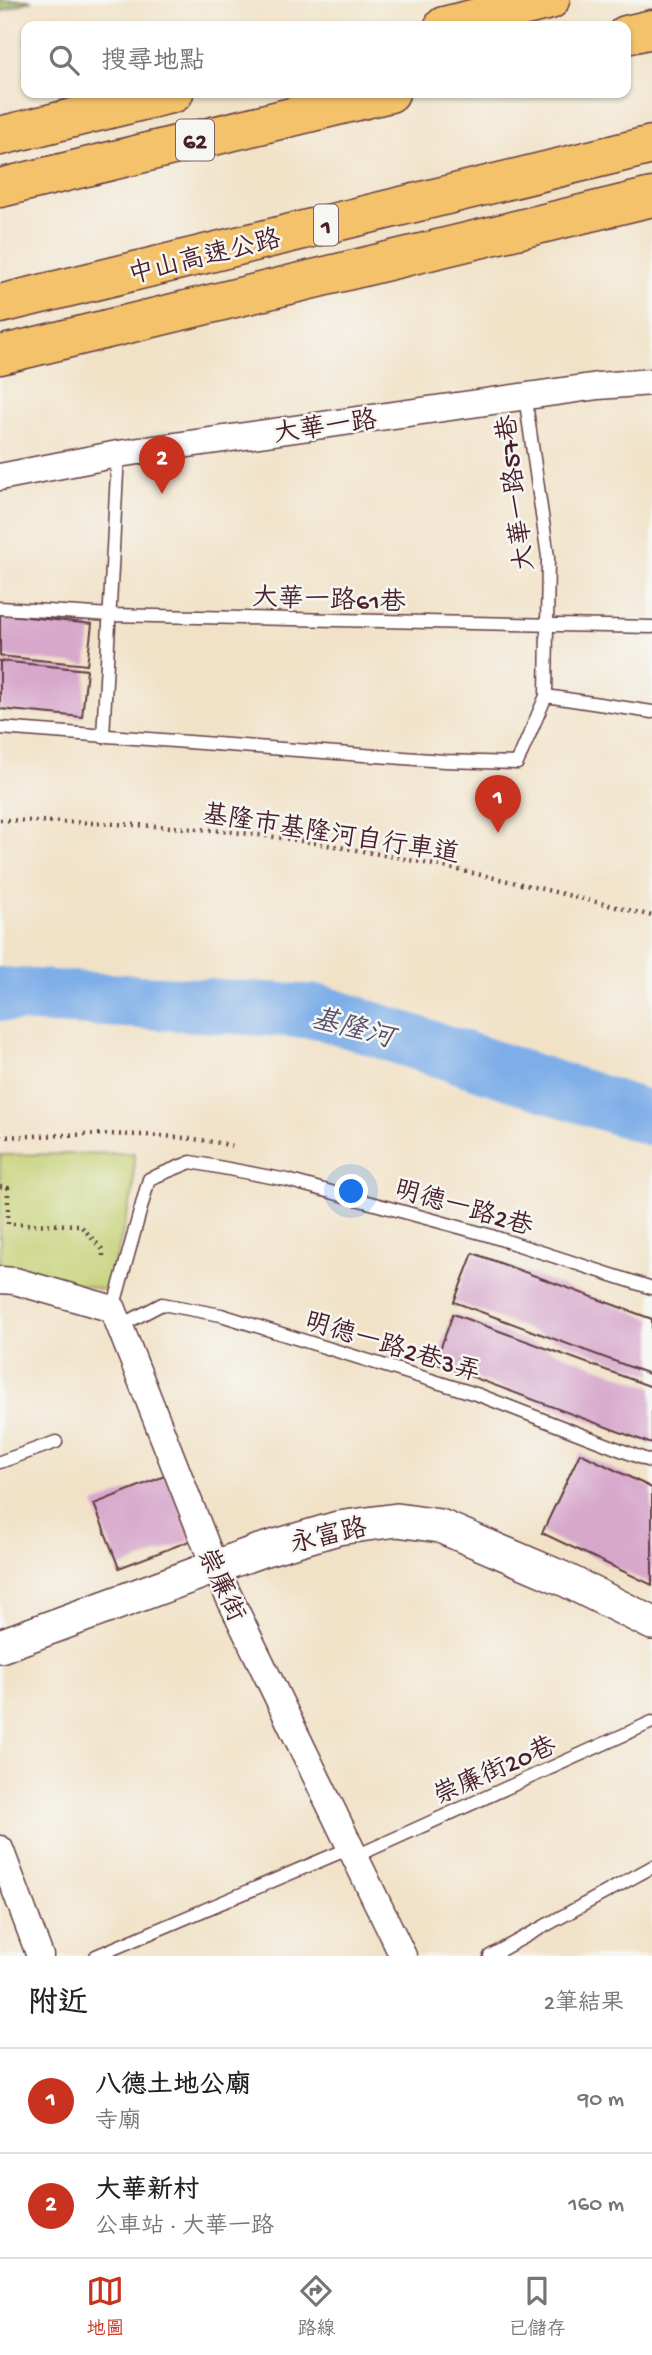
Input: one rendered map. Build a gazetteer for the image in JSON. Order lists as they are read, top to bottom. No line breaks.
{"streets":{"highway":["62","1","中山高速公路"],"street":["大華一路","永富路","崇廉街"],"lane":["大華一路57巷","大華一路61巷","明德一路2巷","明德一路2巷3弄","崇廉街20巷"],"path":["基隆市基隆河自行車道"]},"crossings":[["大華一路","大華一路57巷"],["大華一路57巷","大華一路61巷"],["明德一路2巷","明德一路2巷3弄"],["明德一路2巷","崇廉街"],["明德一路2巷3弄","崇廉街"],["永富路","崇廉街"],["崇廉街","崇廉街20巷"]],"water":["基隆河"],"page":{"search":"搜尋地點","pins":["2","1"],"heading":["附近","2筆結果"],"list":[{"mark":"1","name":"八德土地公廟","note":"寺廟","value":"90 m"},{"mark":"2","name":"大華新村","note":"公車站 · 大華一路","value":"160 m"}],"nav":["地圖","路線","已儲存"]}}
